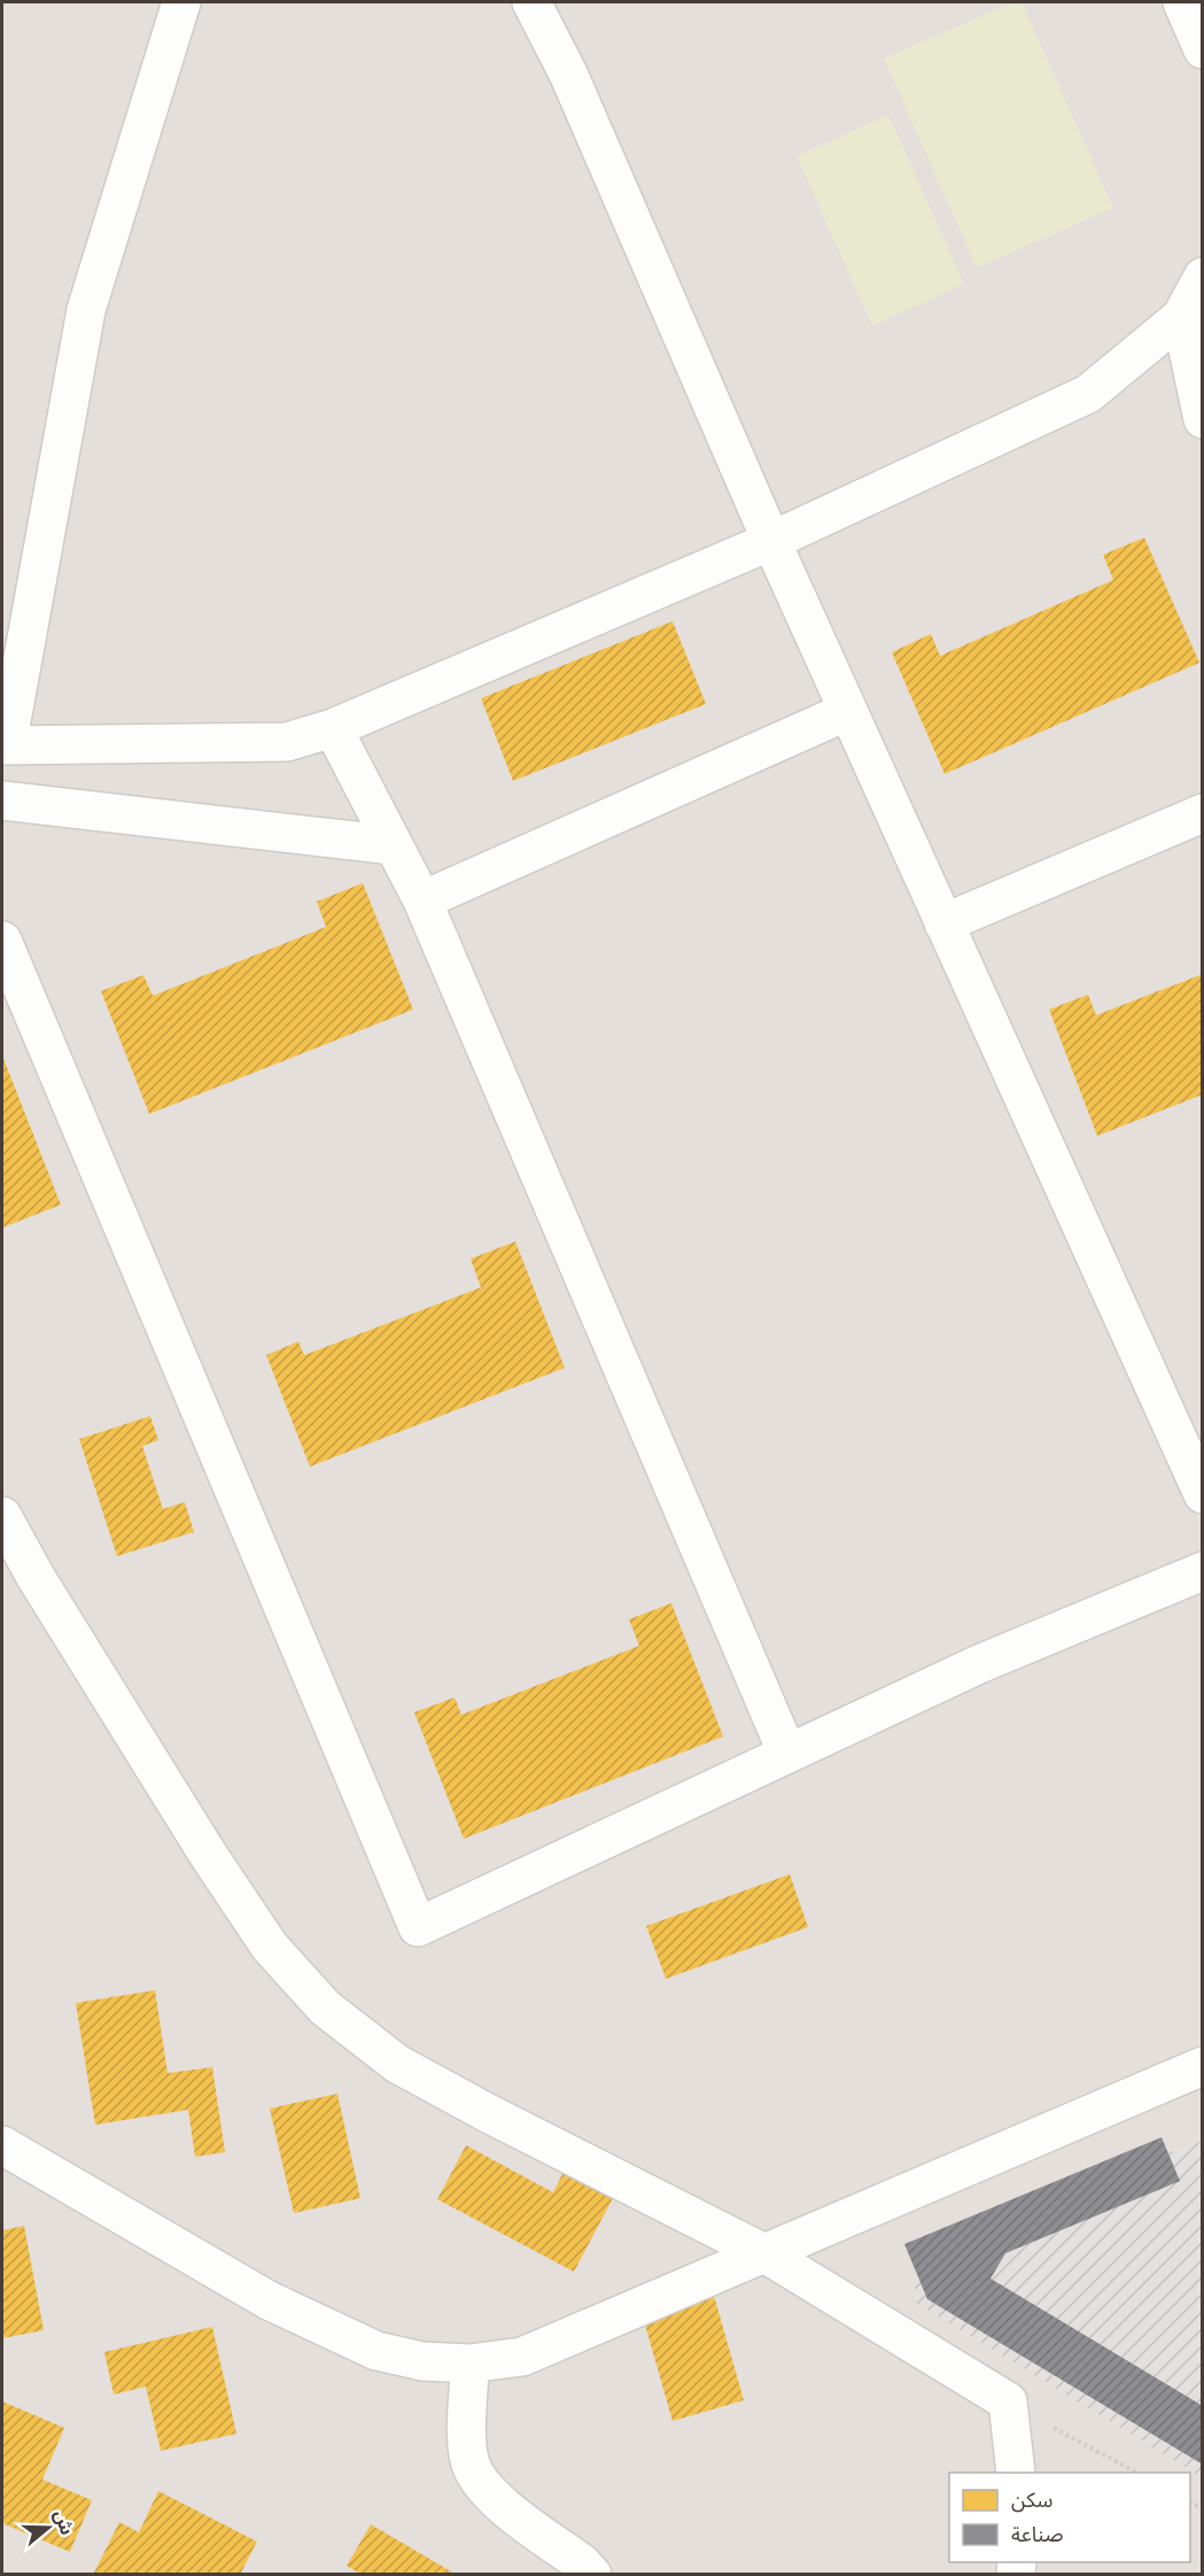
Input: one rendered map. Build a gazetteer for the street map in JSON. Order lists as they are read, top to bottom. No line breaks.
{"legend":["سكن","صناعة"],"north":"right"}
